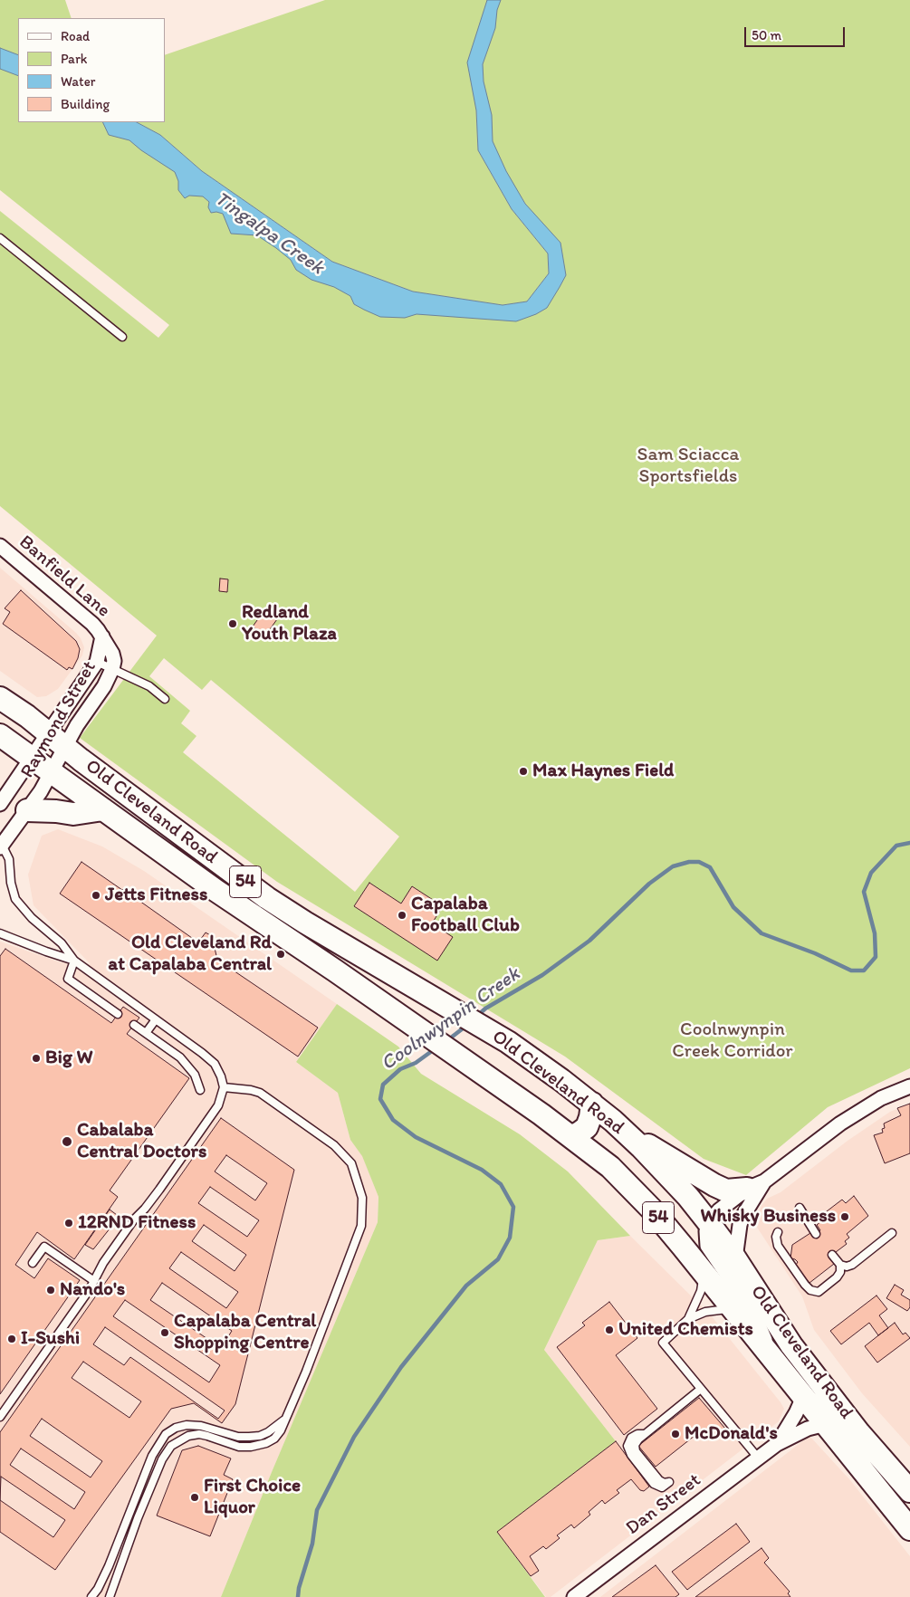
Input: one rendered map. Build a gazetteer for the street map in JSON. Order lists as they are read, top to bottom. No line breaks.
{"streets":{"main road":["Old Cleveland Road","54"],"street":["Banfield Lane","Raymond Street","Dan Street"]},"crossings":[["Banfield Lane","Raymond Street"],["Raymond Street","Old Cleveland Road"],["Old Cleveland Road","Dan Street"]],"water":["Tingalpa Creek","Coolnwynpin Creek"],"parks":["Sam Sciacca Sportsfields","Coolnwynpin Creek Corridor"],"places":["Redland Youth Plaza","Max Haynes Field","Jetts Fitness","Capalaba Football Club","Old Cleveland Rd at Capalaba Central","Big W","Cabalaba Central Doctors","Whisky Business","12RND Fitness","Nando's","United Chemists","Capalaba Central Shopping Centre","I-Sushi","McDonald's","First Choice Liquor"],"legend":["Road","Park","Water","Building"],"scale_bar":"50 m"}
